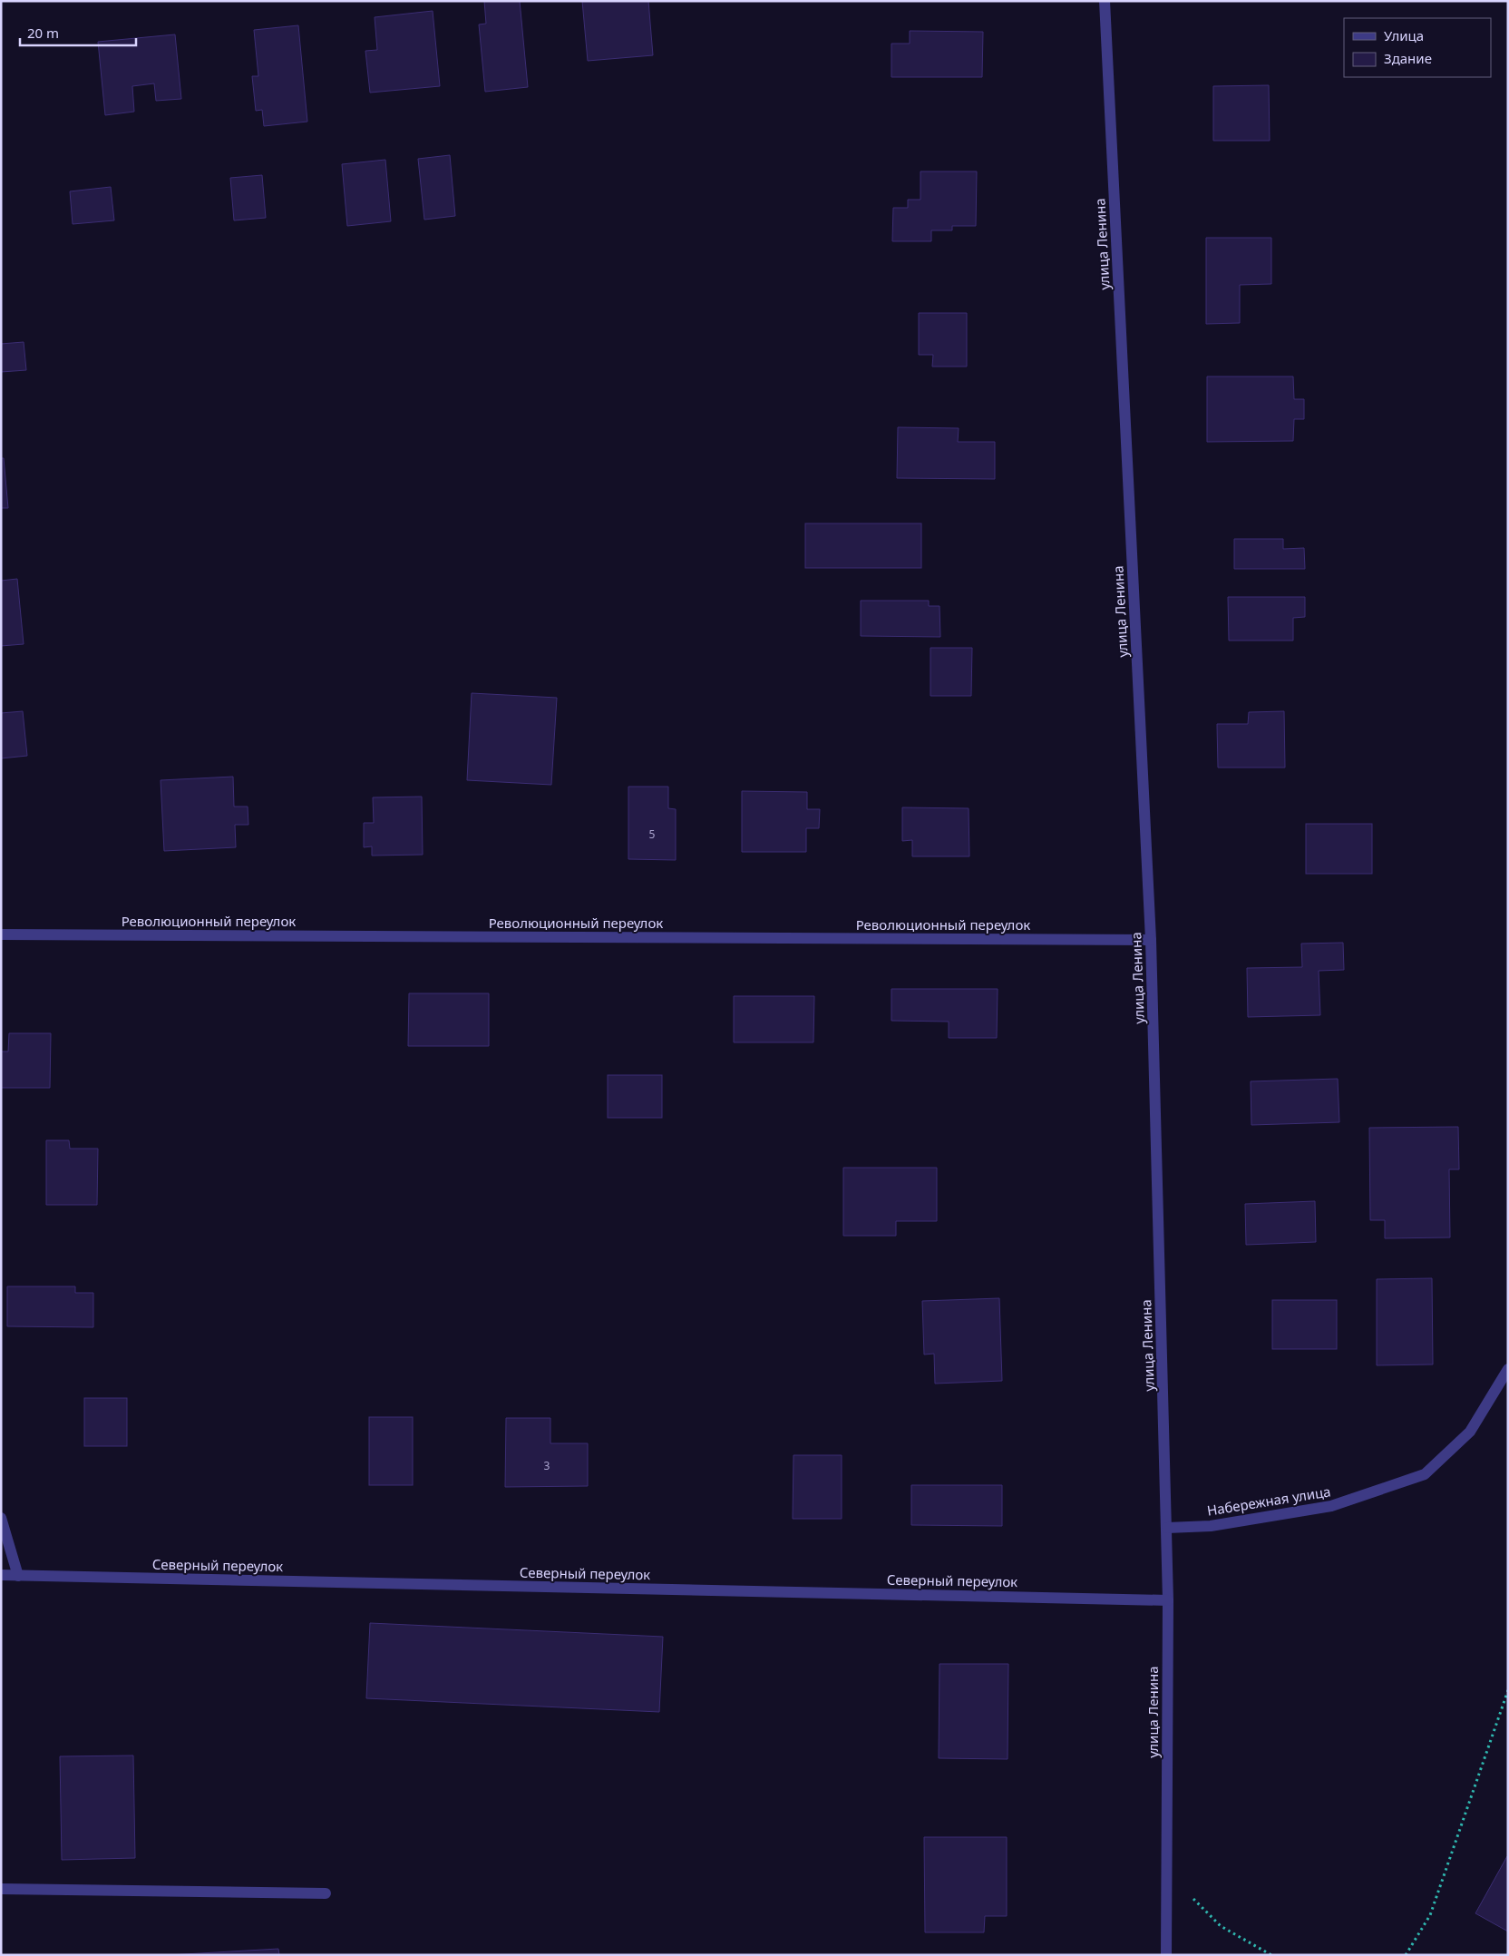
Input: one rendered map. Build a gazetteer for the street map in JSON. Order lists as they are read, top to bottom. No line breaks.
{"streets":{"street":["улица Ленина","Революционный переулок","Набережная улица","Северный переулок"]},"crossings":[["улица Ленина","Революционный переулок"],["улица Ленина","Набережная улица"],["улица Ленина","Северный переулок"]],"house_numbers":["5","3"],"legend":["Улица","Здание"],"scale_bar":"20 m"}
